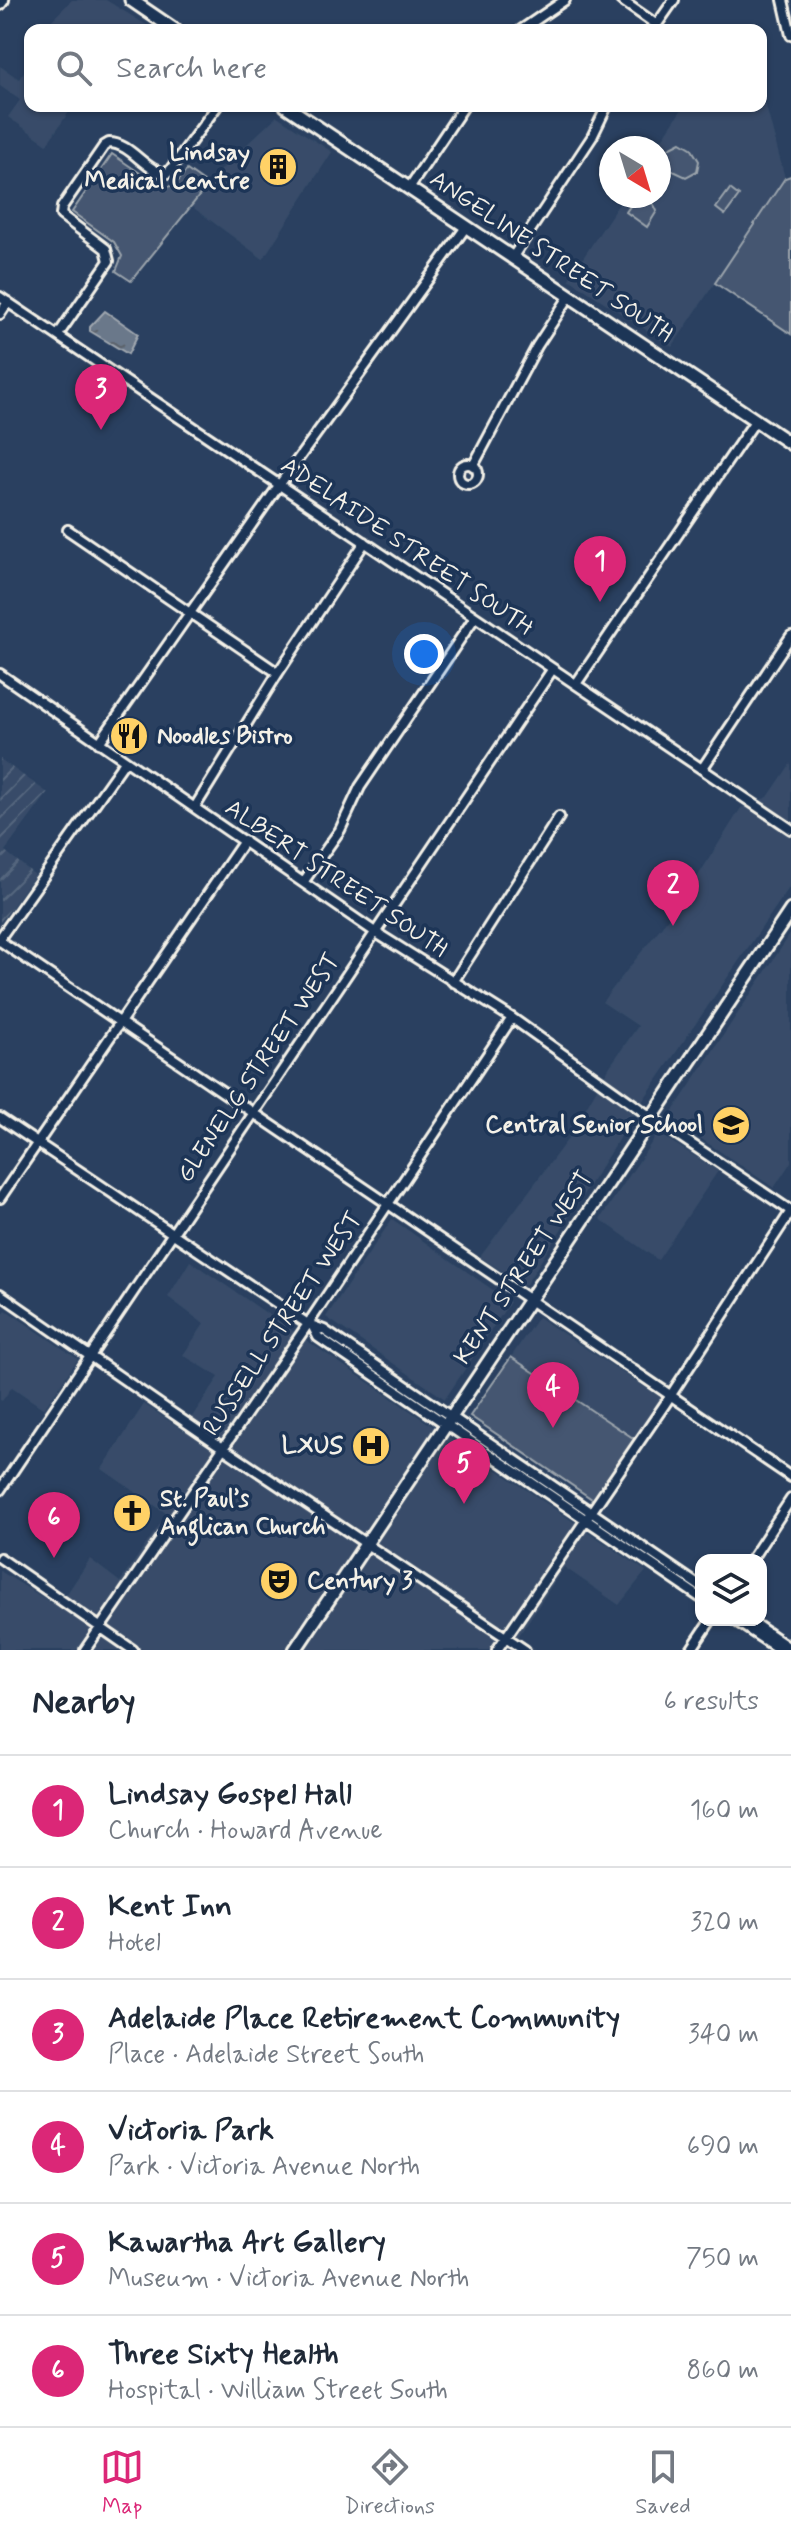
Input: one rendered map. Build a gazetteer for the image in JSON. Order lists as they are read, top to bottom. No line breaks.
{"streets":{"main road":["ANGELINE STREET SOUTH","KENT STREET WEST"],"street":["ADELAIDE STREET SOUTH","ALBERT STREET SOUTH","GLENELG STREET WEST","RUSSELL STREET WEST"]},"crossings":[["ADELAIDE STREET SOUTH","GLENELG STREET WEST"],["ALBERT STREET SOUTH","GLENELG STREET WEST"],["ALBERT STREET SOUTH","KENT STREET WEST"],["ALBERT STREET SOUTH","RUSSELL STREET WEST"]],"places":{"building":["Lindsay Medical Centre"],"restaurant":["Noodles Bistro"],"school or university":["Central Senior School"],"hospital":["LXUS"],"church":["St. Paul’s Anglican Church"],"theatre":["Century 3"]},"north":"bottom right","page":{"search":"Search here","pins":["3","1","2","4","5","6"],"heading":["Nearby","6 results"],"list":[{"mark":"1","name":"Lindsay Gospel Hall","note":"Church · Howard Avenue","value":"160 m"},{"mark":"2","name":"Kent Inn","note":"Hotel","value":"320 m"},{"mark":"3","name":"Adelaide Place Retirement Community","note":"Place · Adelaide Street South","value":"340 m"},{"mark":"4","name":"Victoria Park","note":"Park · Victoria Avenue North","value":"690 m"},{"mark":"5","name":"Kawartha Art Gallery","note":"Museum · Victoria Avenue North","value":"750 m"},{"mark":"6","name":"Three Sixty Health","note":"Hospital · William Street South","value":"860 m"}],"nav":["Map","Directions","Saved"]}}
